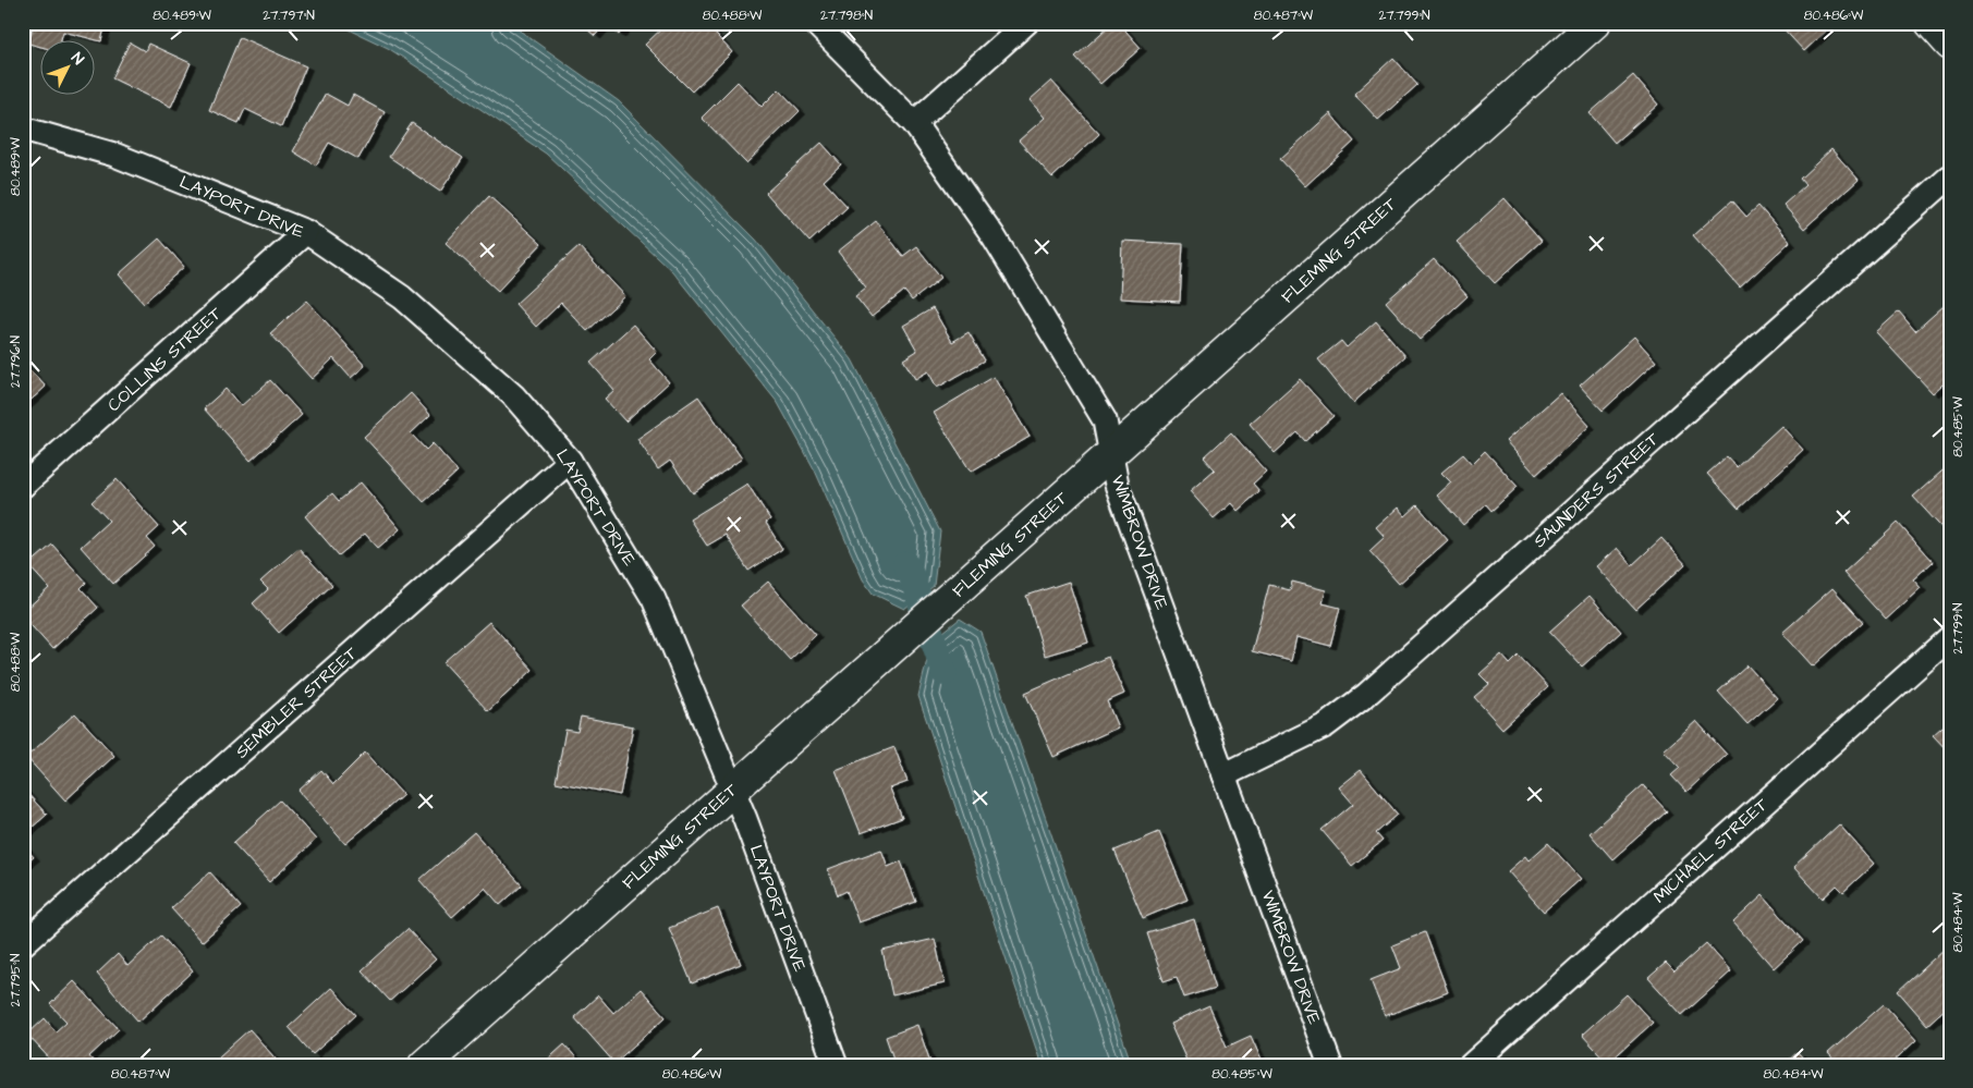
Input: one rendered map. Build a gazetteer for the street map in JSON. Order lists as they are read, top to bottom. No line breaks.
{"streets":{"street":["LAYPORT DRIVE","FLEMING STREET","COLLINS STREET","SAUNDERS STREET","WIMBROW DRIVE","SEMBLER STREET","MICHAEL STREET"]},"crossings":[["LAYPORT DRIVE","FLEMING STREET"],["LAYPORT DRIVE","COLLINS STREET"],["LAYPORT DRIVE","SEMBLER STREET"],["FLEMING STREET","WIMBROW DRIVE"],["SAUNDERS STREET","WIMBROW DRIVE"]],"north":"top right","coordinates":["80.489°W","27.797°N","80.488°W","27.798°N","80.487°W","27.799°N","80.486°W","27.796°N","80.485°W","80.484°W","27.795°N"]}
